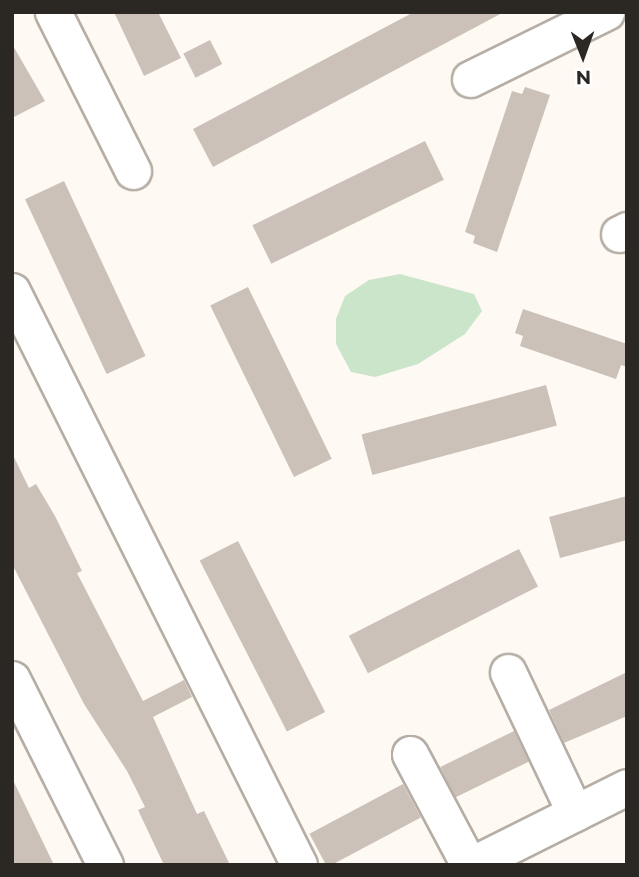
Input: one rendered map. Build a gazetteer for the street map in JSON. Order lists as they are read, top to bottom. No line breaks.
{"north":"bottom"}
